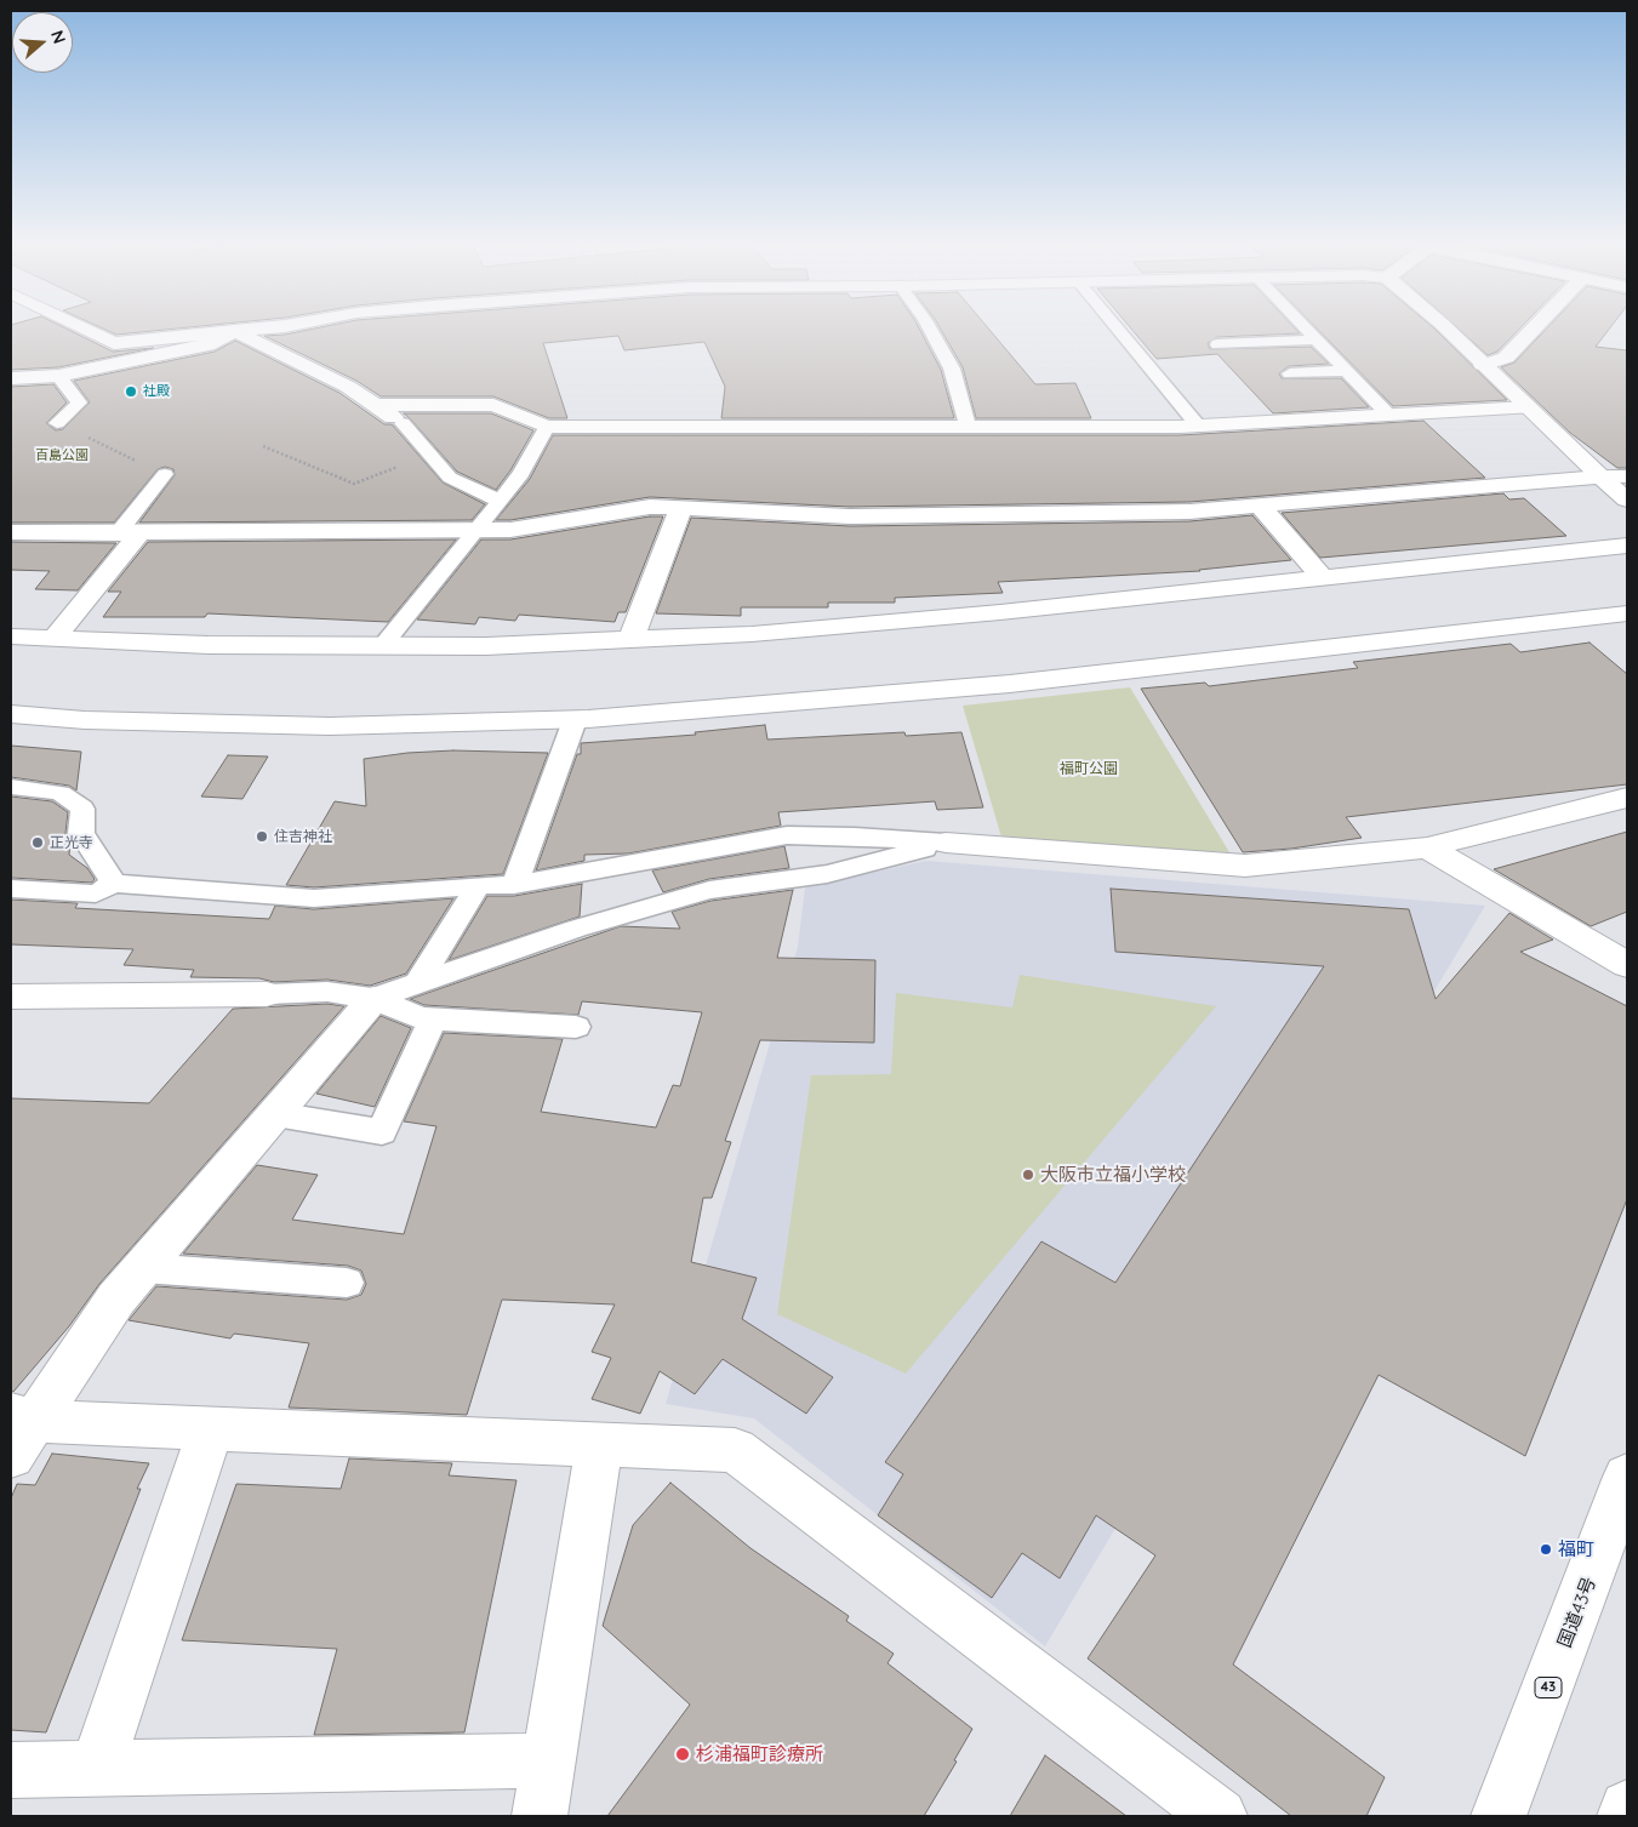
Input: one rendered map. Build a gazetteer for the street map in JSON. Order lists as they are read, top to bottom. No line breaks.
{"streets":{"main road":["国道43号","43"]},"parks":["百島公園","福町公園"],"places":["社殿","住吉神社","正光寺","大阪市立福小学校","福町","杉浦福町診療所"],"north":"right"}
